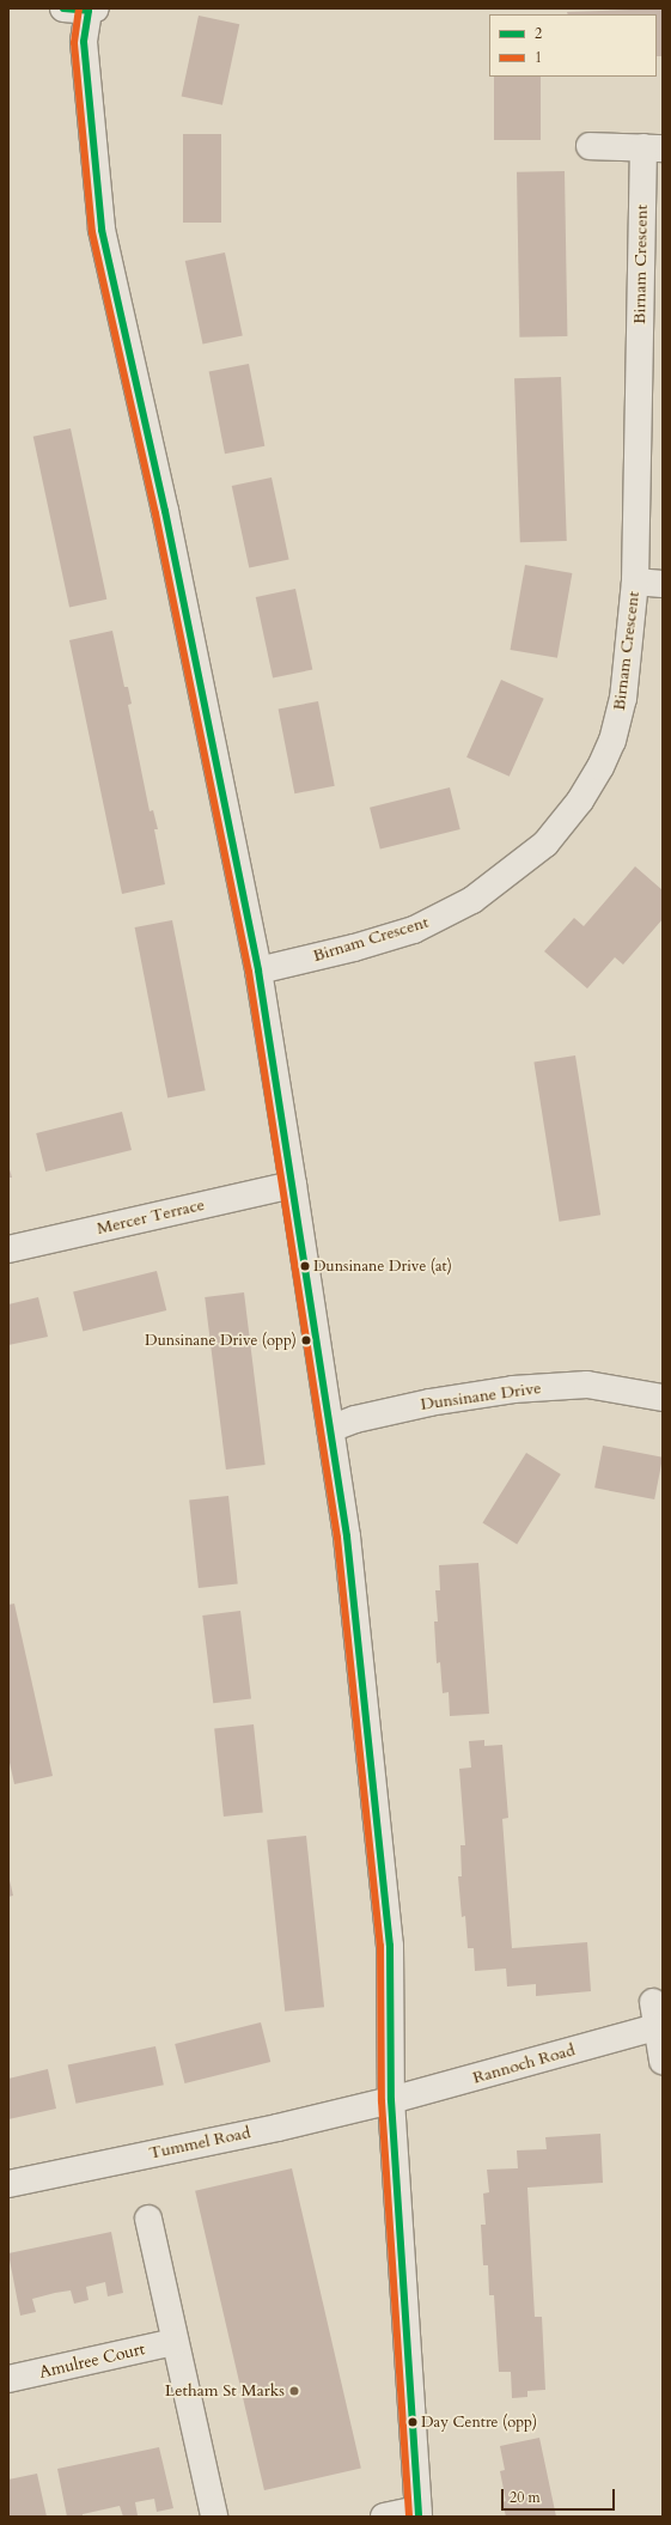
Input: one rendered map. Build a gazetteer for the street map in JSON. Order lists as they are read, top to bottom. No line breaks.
{"streets":{"street":["Birnam Crescent","Mercer Terrace","Dunsinane Drive","Rannoch Road","Tummel Road","Amulree Court"]},"crossings":[["Rannoch Road","Tummel Road"]],"places":["Dunsinane Drive (at)","Dunsinane Drive (opp)","Letham St Marks","Day Centre (opp)"],"lines":["transit line 2","transit line 1"],"legend":["2","1"],"scale_bar":"20 m"}
